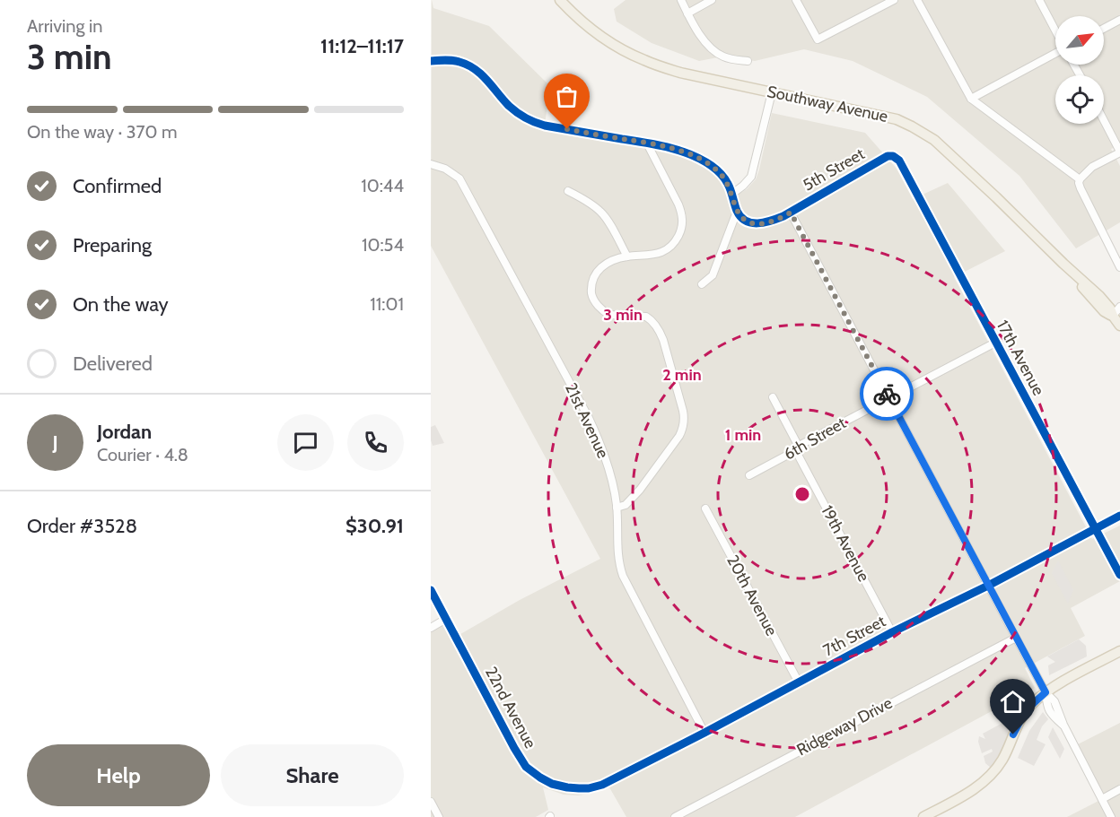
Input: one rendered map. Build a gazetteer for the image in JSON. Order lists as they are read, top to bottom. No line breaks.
{"streets":{"main road":["Southway Avenue"],"street":["5th Street","17th Avenue","21st Avenue","6th Street","19th Avenue","20th Avenue","7th Street","22nd Avenue","Ridgeway Drive"]},"crossings":[["5th Street","17th Avenue"],["17th Avenue","6th Street"],["17th Avenue","7th Street"],["21st Avenue","7th Street"],["6th Street","19th Avenue"],["19th Avenue","7th Street"],["20th Avenue","7th Street"],["7th Street","22nd Avenue"]],"north":"top right","page":{"heading":["3 min","Arriving in","11:12–11:17"],"panel":["Jordan","Courier · 4.8","Order #3528","$30.91"],"bar":"On the way · 370 m","list":[["Confirmed","10:44"],["Preparing","10:54"],["On the way","11:01"],"Delivered"],"round":"J","buttons":["Help","Share"]},"rings":["3 min","2 min","1 min"]}
